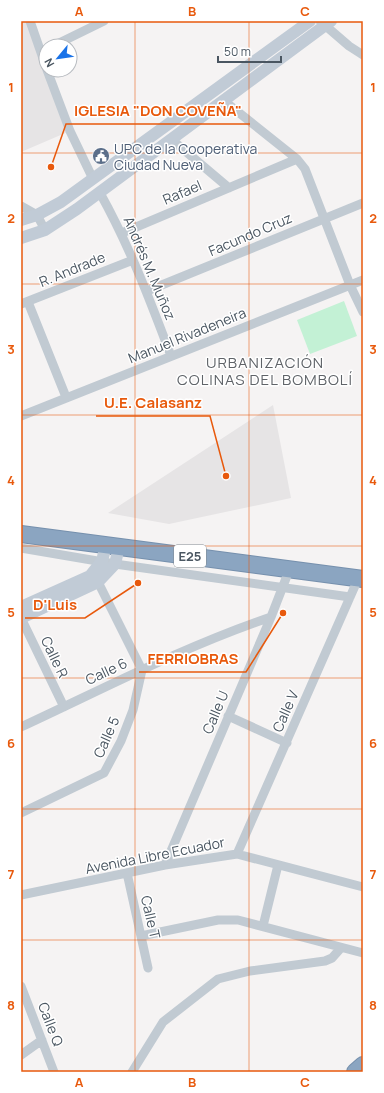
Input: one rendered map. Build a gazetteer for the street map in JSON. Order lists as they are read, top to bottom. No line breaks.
{"streets":{"highway":["E25"],"street":["Rafael","Facundo Cruz","Andrés M. Muñoz","R. Andrade","Manuel Rivadeneira","Calle R","Calle 6","Calle V","Calle U","Calle 5","Avenida Libre Ecuador","Calle T","Calle Q"]},"crossings":[["Rafael","Andrés M. Muñoz"],["Facundo Cruz","Andrés M. Muñoz"],["Andrés M. Muñoz","R. Andrade"],["Andrés M. Muñoz","Manuel Rivadeneira"],["E25","Calle V"],["E25","Calle U"],["Calle R","Calle 6"],["Calle 6","Calle U"],["Calle 6","Calle 5"],["Calle V","Avenida Libre Ecuador"],["Calle U","Avenida Libre Ecuador"],["Avenida Libre Ecuador","Calle T"]],"districts":["URBANIZACIÓN COLINAS DEL BOMBOLÍ"],"places":{"public building":["UPC de la Cooperativa Ciudad Nueva"],"other":["IGLESIA \"DON COVEÑA\"","U.E. Calasanz","D'Luis","FERRIOBRAS"]},"scale_bar":"50 m","north":"bottom left","grid":{"columns":["A","B","C"],"rows":["1","2","3","4","5","6","7","8"]}}
